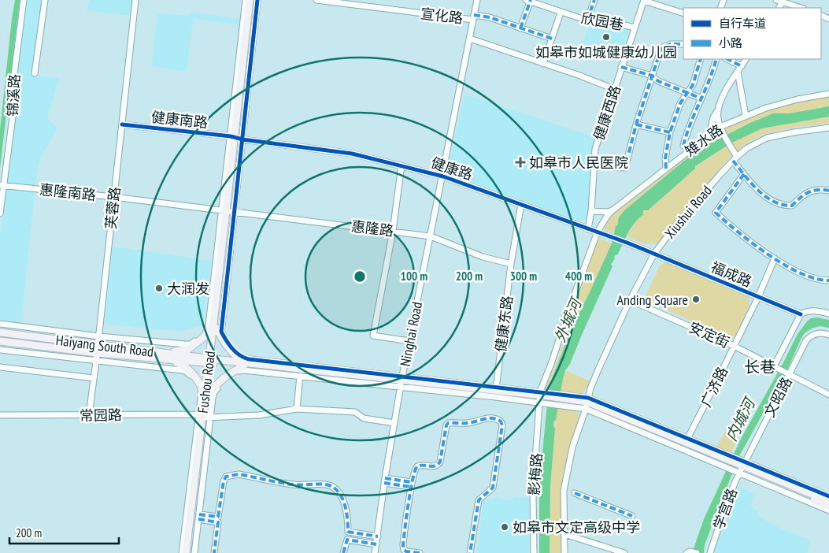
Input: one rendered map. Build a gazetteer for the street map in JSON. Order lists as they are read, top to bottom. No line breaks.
{"streets":{"main road":["Haiyang South Road","Fushou Road"],"street":["宣化路","欣园巷","锦溪路","健康西路","健康南路","雉水路","健康路","惠隆南路","芙蓉路","Xiushui Road","惠隆路","福成路","健康东路","Ninghai Road","安定街","广济路","文昭路","常园路","影梅路","学宫路"]},"crossings":[["宣化路","健康西路"],["宣化路","Ninghai Road"],["欣园巷","健康西路"],["锦溪路","惠隆南路"],["健康西路","健康路"],["健康南路","健康路"],["健康南路","芙蓉路"],["健康南路","Fushou Road"],["健康路","Xiushui Road"],["健康路","福成路"],["健康路","健康东路"],["健康路","Ninghai Road"],["健康路","Fushou Road"],["惠隆南路","芙蓉路"],["惠隆南路","惠隆路"],["惠隆南路","Fushou Road"],["芙蓉路","Haiyang South Road"],["芙蓉路","常园路"],["Xiushui Road","福成路"],["Xiushui Road","安定街"],["Xiushui Road","Haiyang South Road"],["惠隆路","健康东路"],["惠隆路","Ninghai Road"],["惠隆路","Fushou Road"],["福成路","广济路"],["健康东路","Haiyang South Road"],["Ninghai Road","Haiyang South Road"],["Ninghai Road","常园路"],["安定街","广济路"],["安定街","文昭路"],["Haiyang South Road","Fushou Road"],["Haiyang South Road","广济路"],["Haiyang South Road","文昭路"],["Haiyang South Road","影梅路"],["Haiyang South Road","学宫路"],["Fushou Road","常园路"],["文昭路","学宫路"]],"districts":["长巷"],"water":["外城河","内城河"],"places":{"other":["如皋市如城健康幼儿园","大润发","Anding Square","如皋市文定高级中学"],"health":["如皋市人民医院"]},"legend":["自行车道","小路"],"scale_bar":"200 m","rings":["100 m","200 m","300 m","400 m"]}
